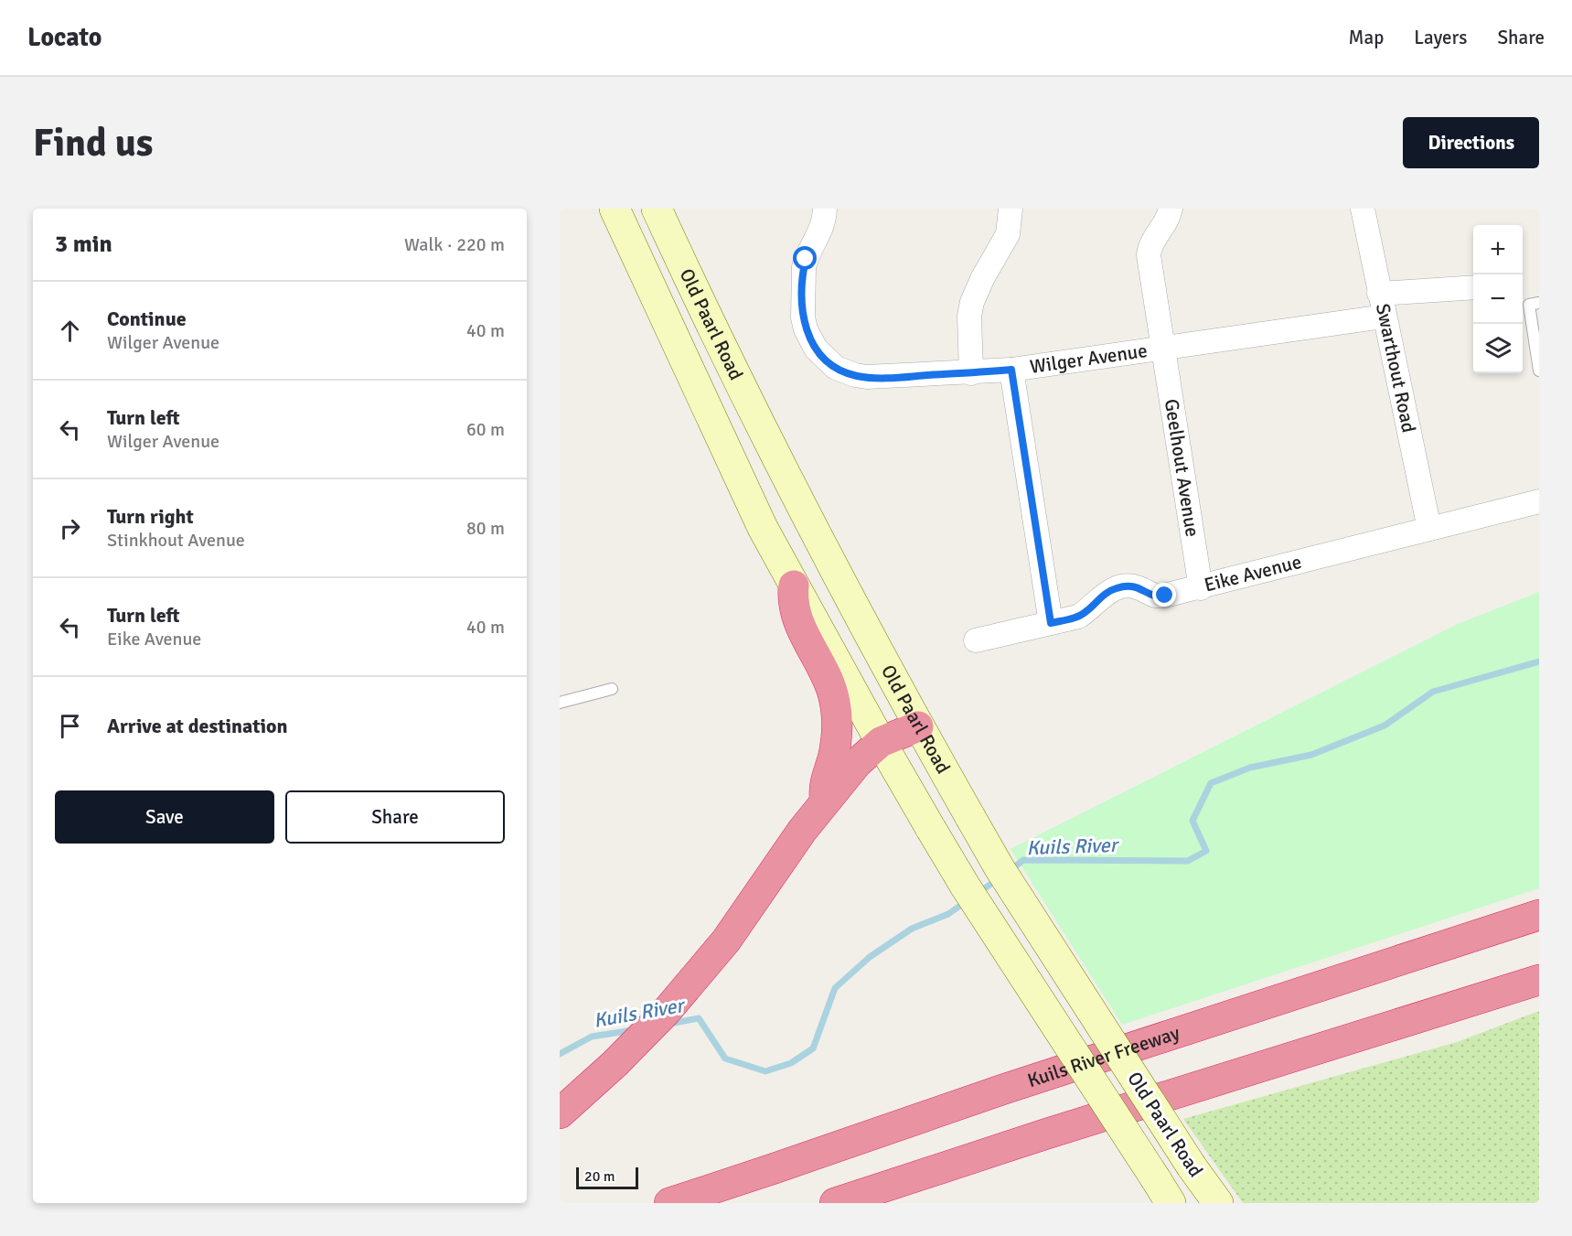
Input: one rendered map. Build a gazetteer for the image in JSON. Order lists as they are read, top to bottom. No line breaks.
{"streets":{"highway":["Kuils River Freeway"],"main road":["Old Paarl Road"],"street":["Wilger Avenue","Swarthout Road","Geelhout Avenue","Eike Avenue"]},"crossings":[["Wilger Avenue","Swarthout Road"],["Wilger Avenue","Geelhout Avenue"],["Swarthout Road","Eike Avenue"],["Geelhout Avenue","Eike Avenue"]],"water":["Kuils River"],"scale_bar":"20 m","page":{"header":"Locato","nav":["Map","Layers","Share"],"buttons":["Directions",["Save","Share"]],"title":"Find us","heading":["3 min","Walk · 220 m"],"map_buttons":["+","−"],"list":[["Continue","Wilger Avenue","40 m"],["Turn left","Wilger Avenue","60 m"],["Turn right","Stinkhout Avenue","80 m"],["Turn left","Eike Avenue","40 m"],"Arrive at destination"],"scale":"20 m"}}
